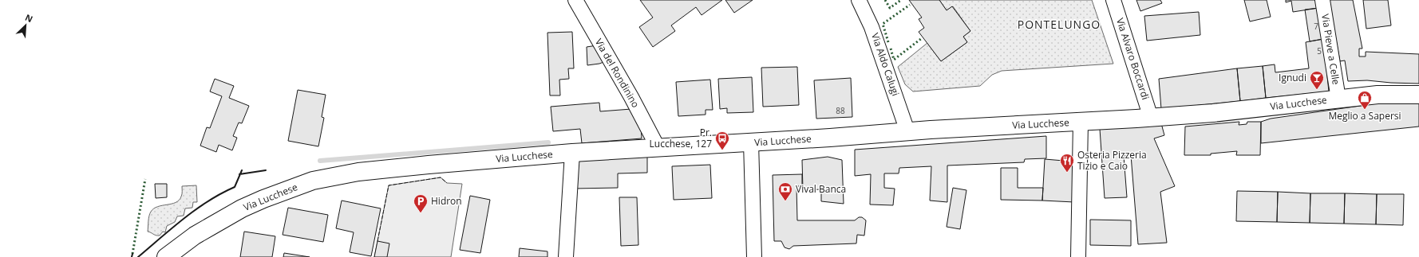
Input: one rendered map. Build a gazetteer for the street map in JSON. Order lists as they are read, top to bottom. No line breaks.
{"streets":{"street":["Via Pieve a Celle","Via Alvaro Boccardi","Via Aldo Calugi","Via del Rondinino","Via Lucchese"]},"crossings":[["Via Pieve a Celle","Via Lucchese"],["Via Alvaro Boccardi","Via Lucchese"],["Via Aldo Calugi","Via Lucchese"],["Via del Rondinino","Via Lucchese"]],"districts":["PONTELUNGO"],"places":{"bar":["Ignudi"],"shop":["Meglio a Sapersi"],"bus stop":["Pr. Lucchese, 127"],"restaurant":["Osteria Pizzeria Tizio e Caio"],"bank":["Vival Banca"],"parking":["Hidron"]},"house_numbers":["7","5","88"],"north":"top right"}
